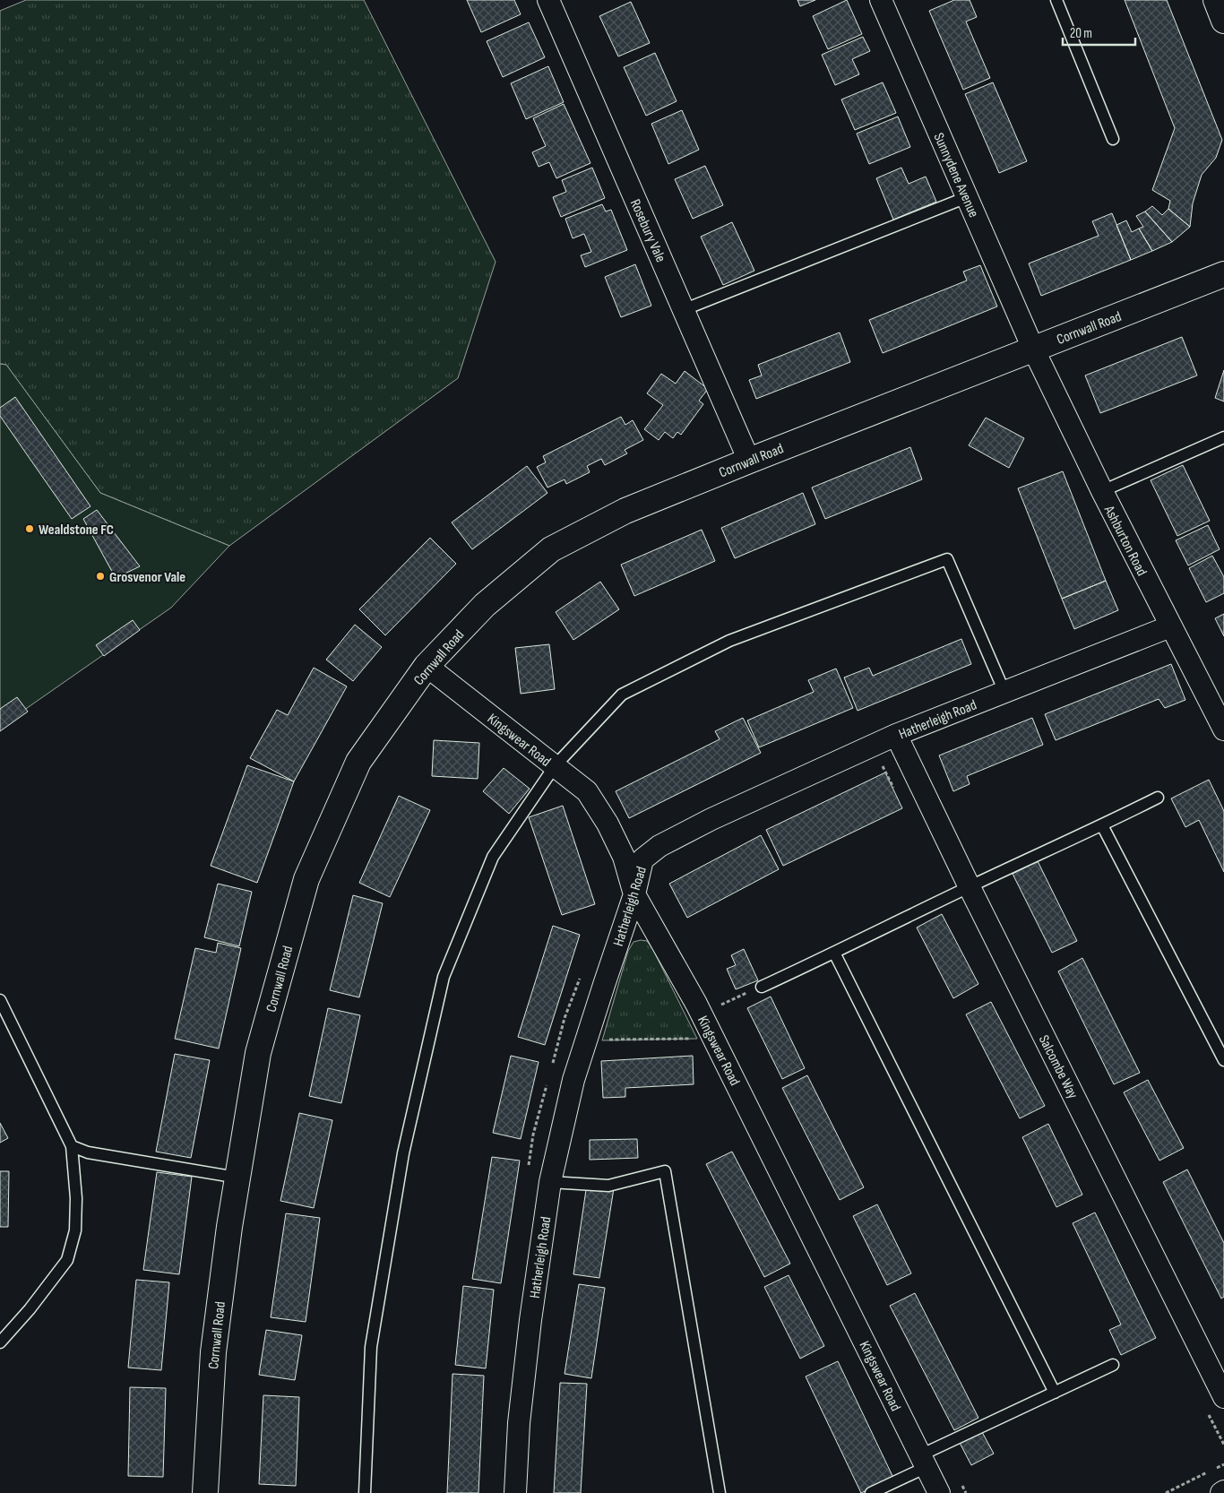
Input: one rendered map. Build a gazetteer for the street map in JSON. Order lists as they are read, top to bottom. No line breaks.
{"streets":{"street":["Sunnydene Avenue","Rosebury Vale","Cornwall Road","Ashburton Road","Hatherleigh Road","Kingswear Road","Salcombe Way"]},"crossings":[["Sunnydene Avenue","Cornwall Road"],["Sunnydene Avenue","Ashburton Road"],["Rosebury Vale","Cornwall Road"],["Cornwall Road","Ashburton Road"],["Cornwall Road","Kingswear Road"],["Ashburton Road","Hatherleigh Road"],["Hatherleigh Road","Kingswear Road"],["Hatherleigh Road","Salcombe Way"]],"places":["Wealdstone FC","Grosvenor Vale"],"scale_bar":"20 m"}
